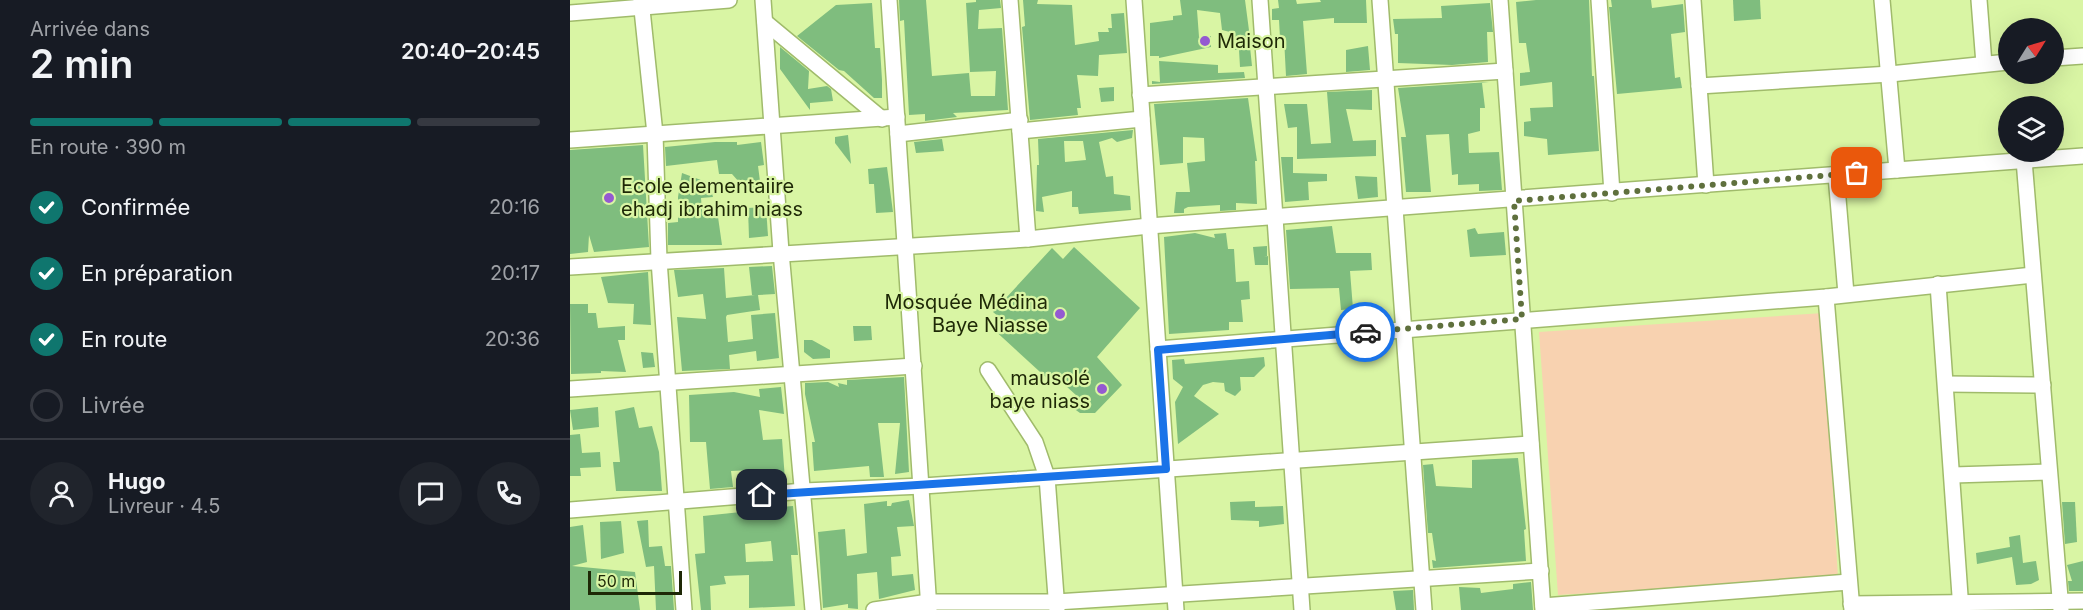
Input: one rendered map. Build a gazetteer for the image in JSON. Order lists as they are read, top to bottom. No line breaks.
{"places":["Maison","Ecole elementaiire ehadj ibrahim niass","Mosquée Médina Baye Niasse","mausolé baye niass"],"scale_bar":"50 m","north":"top right","page":{"heading":["2 min","Arrivée dans","20:40–20:45"],"panel":["Hugo","Livreur · 4.5"],"bar":"En route · 390 m","list":[["Confirmée","20:16"],["En préparation","20:17"],["En route","20:36"],"Livrée"],"scale":"50 m"}}
